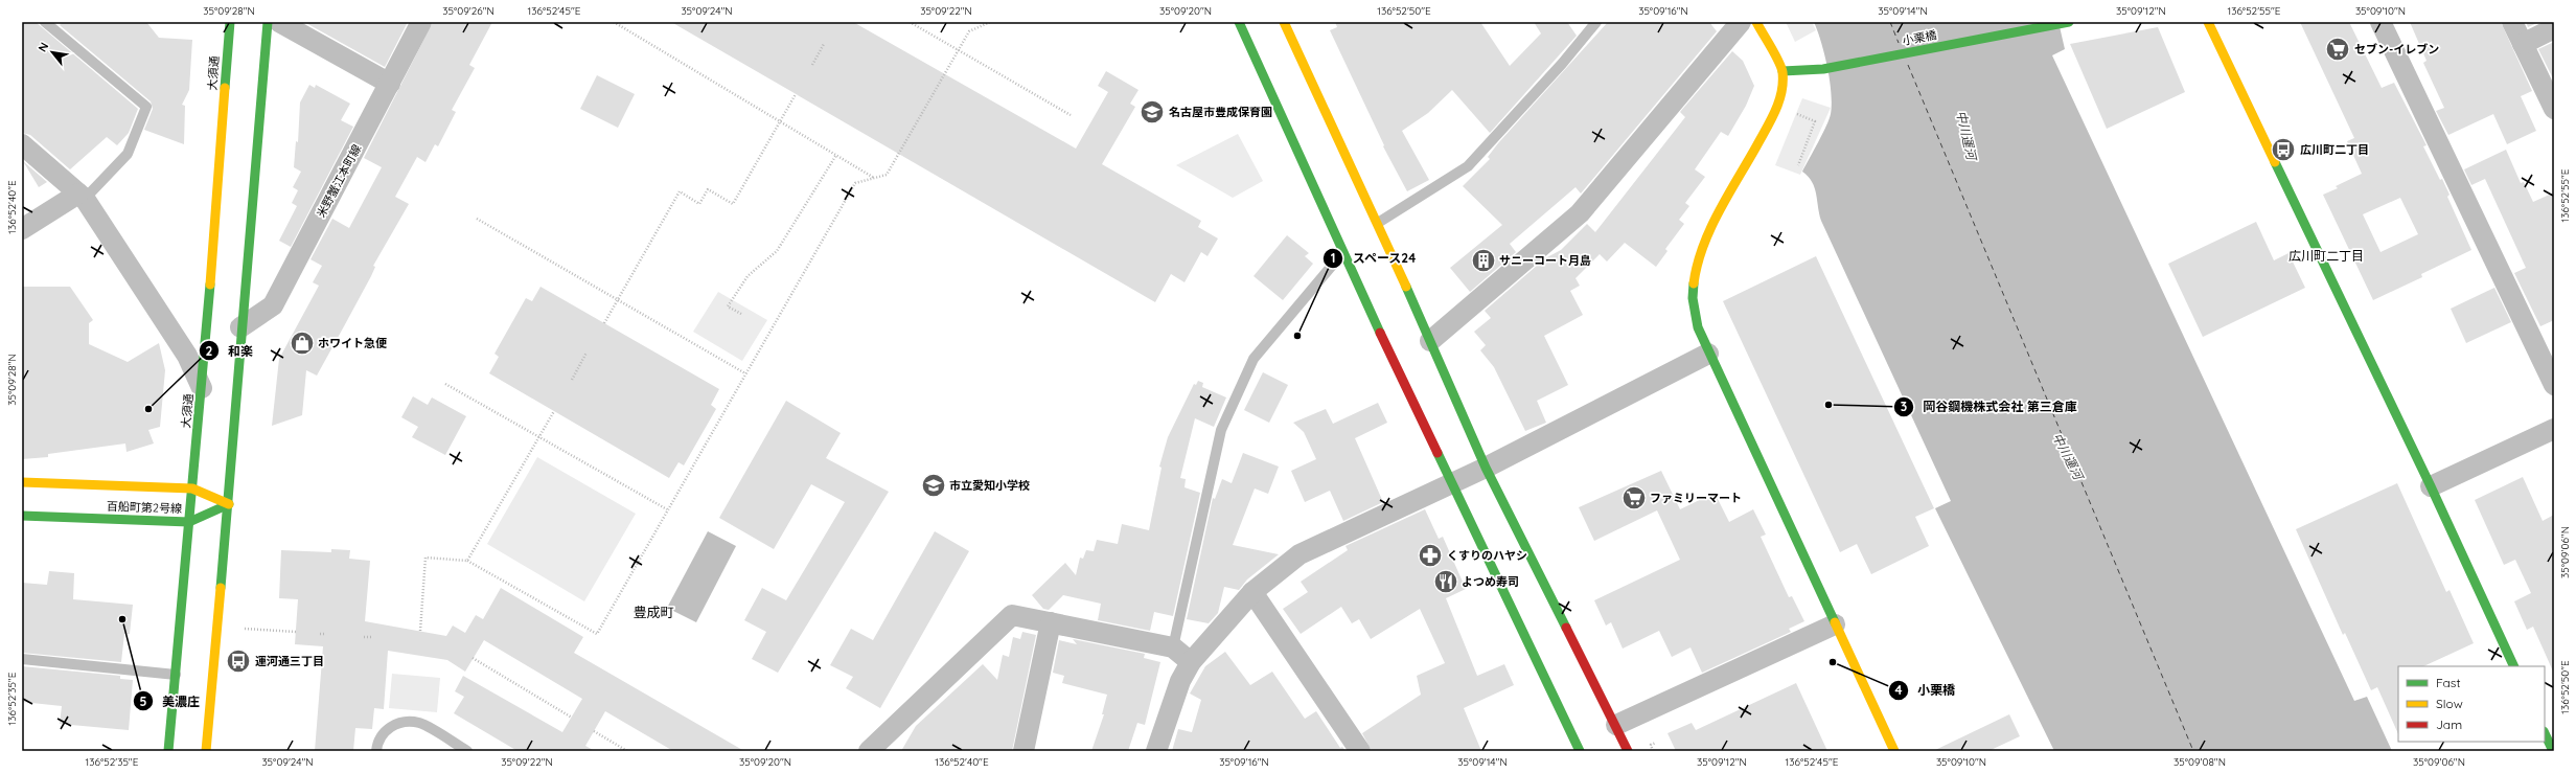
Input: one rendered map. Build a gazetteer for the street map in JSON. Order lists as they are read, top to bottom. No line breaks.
{"streets":{"street":["小栗橋","大須通","米野蟹江本町線","百船町第2号線"]},"crossings":[["大須通","百船町第2号線"]],"districts":["広川町二丁目","豊成町"],"water":["中川運河"],"places":{"supermarket":["セブン-イレブン","ファミリーマート"],"school or university":["名古屋市豊成保育園","市立愛知小学校"],"bus stop":["広川町二丁目","運河通三丁目"],"building":["サニーコート月島"],"other":["スペース24","岡谷鋼機株式会社 第三倉庫","和楽","美濃庄","小栗橋"],"shop":["ホワイト急便"],"pharmacy":["くすりのハヤシ"],"restaurant":["よつめ寿司"]},"legend":["Fast","Slow","Jam"],"north":"top left","coordinates":["35°09'28\"N","35°09'26\"N","136°52'45\"E","35°09'24\"N","35°09'22\"N","35°09'20\"N","136°52'50\"E","35°09'16\"N","35°09'14\"N","35°09'12\"N","136°52'55\"E","35°09'10\"N","136°52'40\"E","35°09'06\"N","136°52'35\"E","35°09'08\"N"]}
